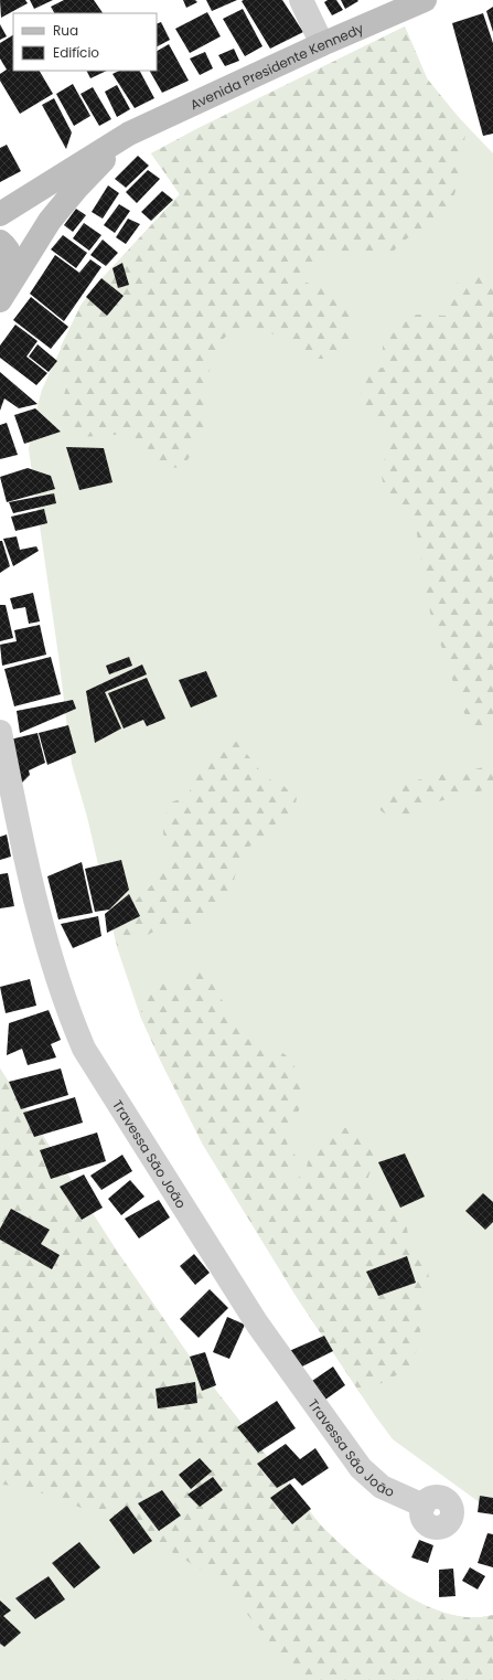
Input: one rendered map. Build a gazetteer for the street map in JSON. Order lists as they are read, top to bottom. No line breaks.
{"streets":{"main road":["Avenida Presidente Kennedy"],"street":["Travessa São João"]},"legend":["Rua","Edifício"]}
